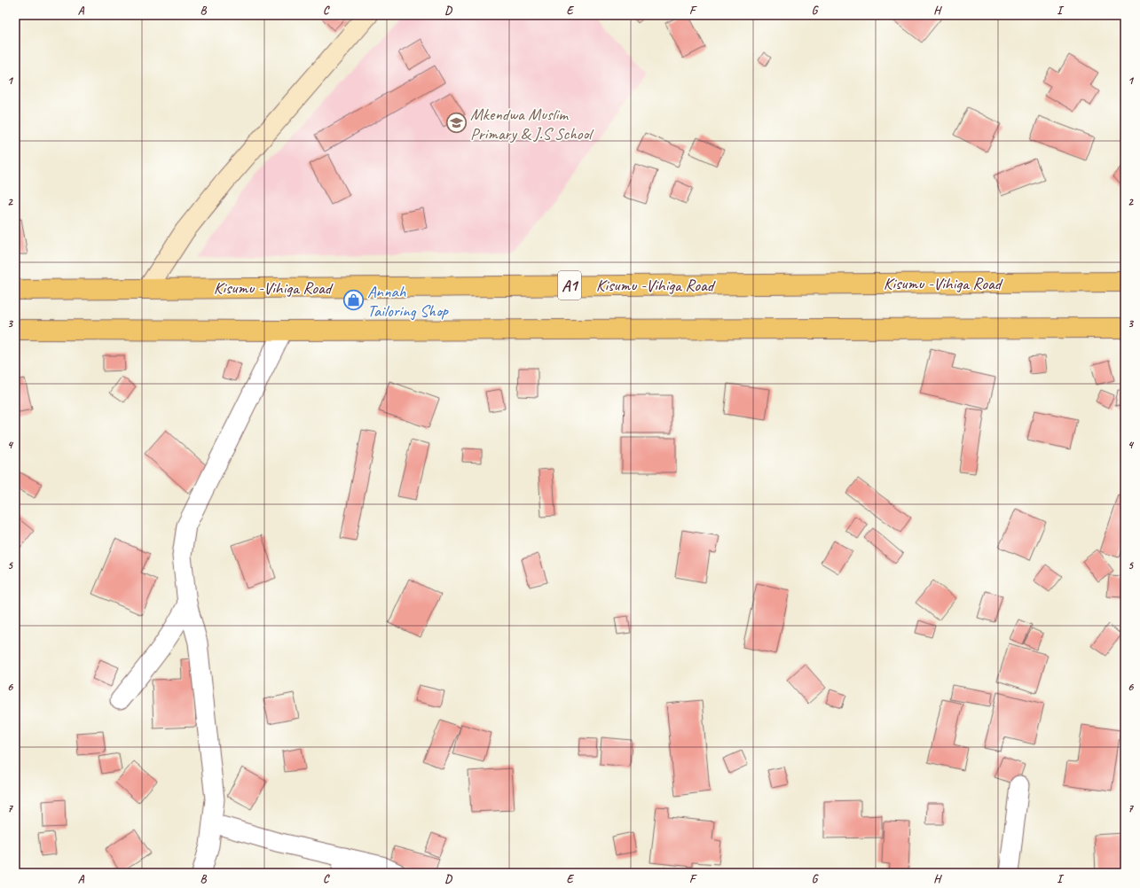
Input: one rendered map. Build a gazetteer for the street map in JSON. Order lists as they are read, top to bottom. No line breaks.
{"streets":{"highway":["Kisumu -Vihiga Road","A1"]},"places":{"school or university":["Mkendwa Muslim Primary & J.S School"],"shop":["Annah Tailoring Shop"]},"grid":{"columns":["A","B","C","D","E","F","G","H","I"],"rows":["1","2","3","4","5","6","7"]}}
